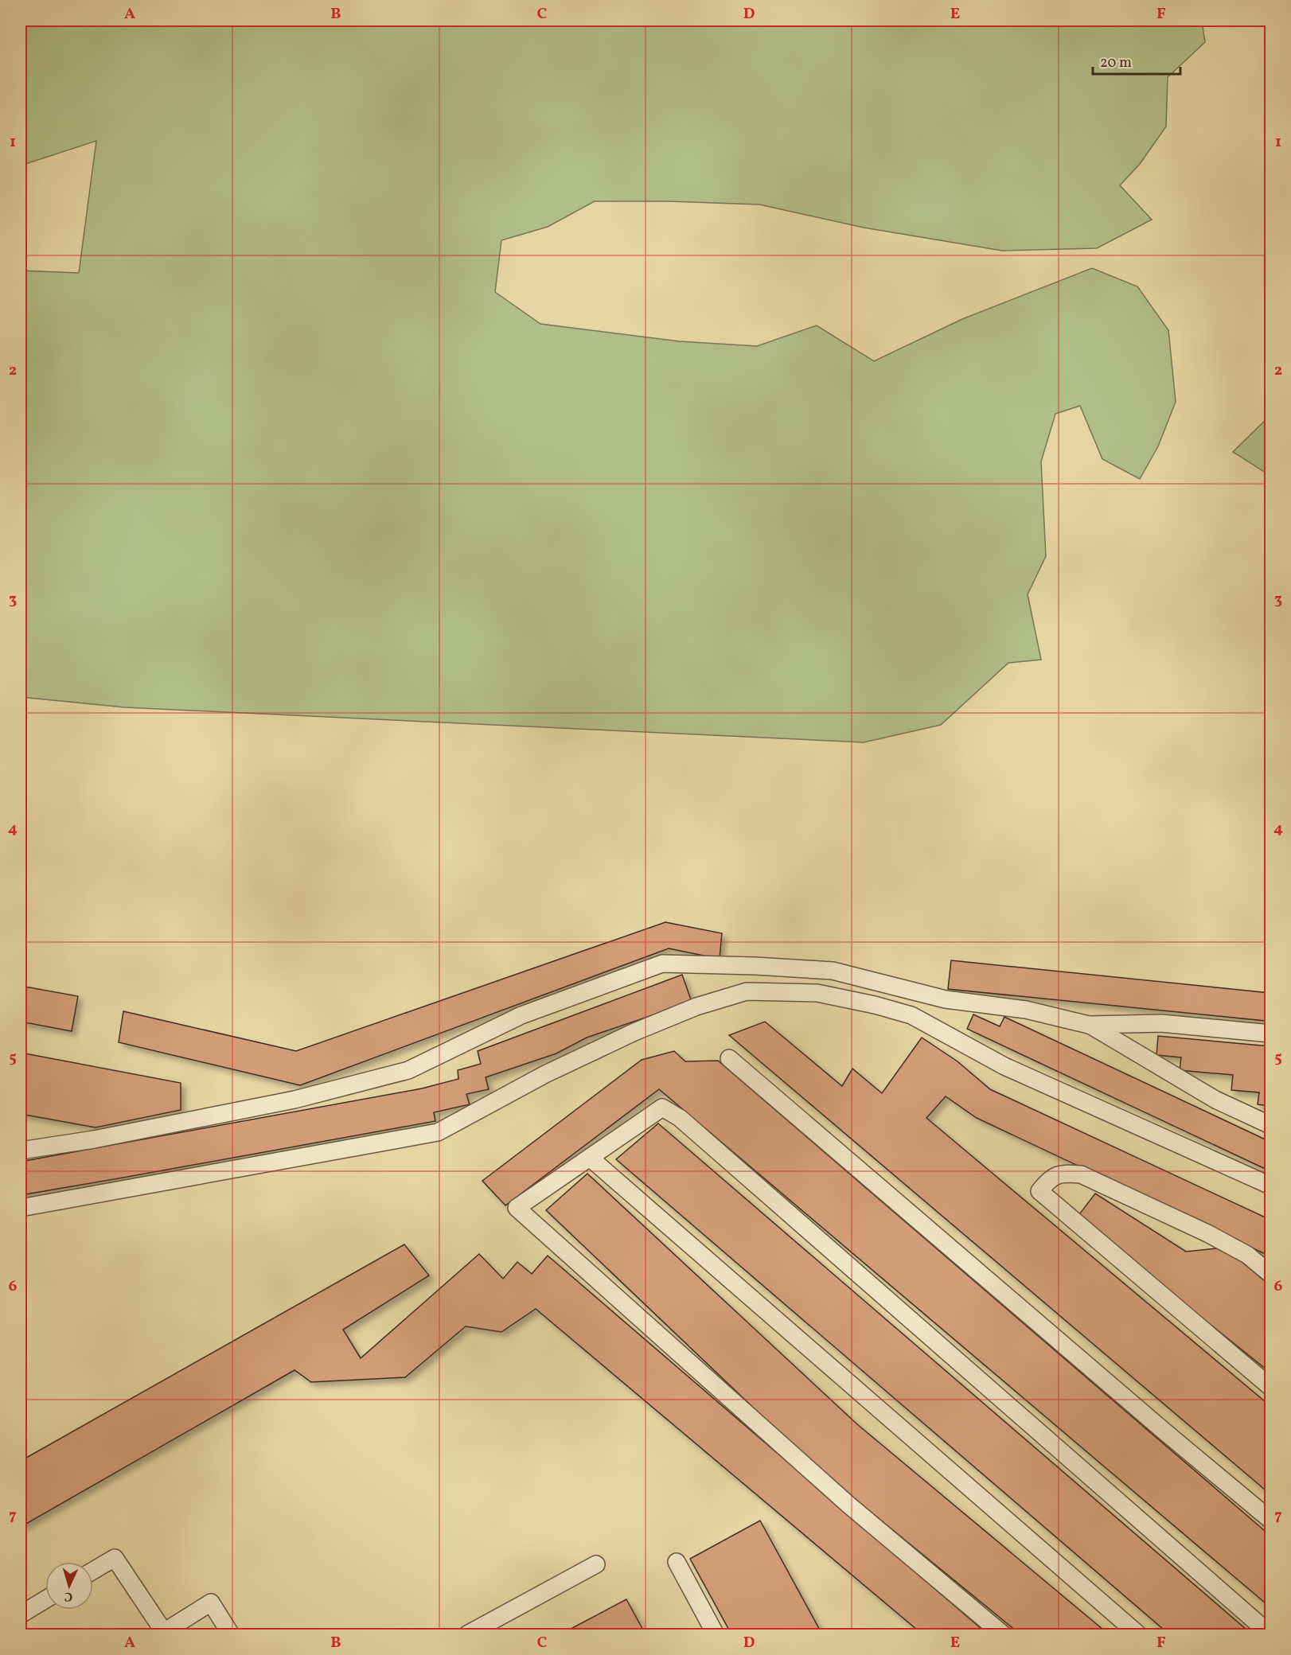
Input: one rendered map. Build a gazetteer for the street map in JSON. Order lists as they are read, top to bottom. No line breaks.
{"scale_bar":"20 m","north":"bottom","grid":{"columns":["A","B","C","D","E","F"],"rows":["1","2","3","4","5","6","7"]}}
